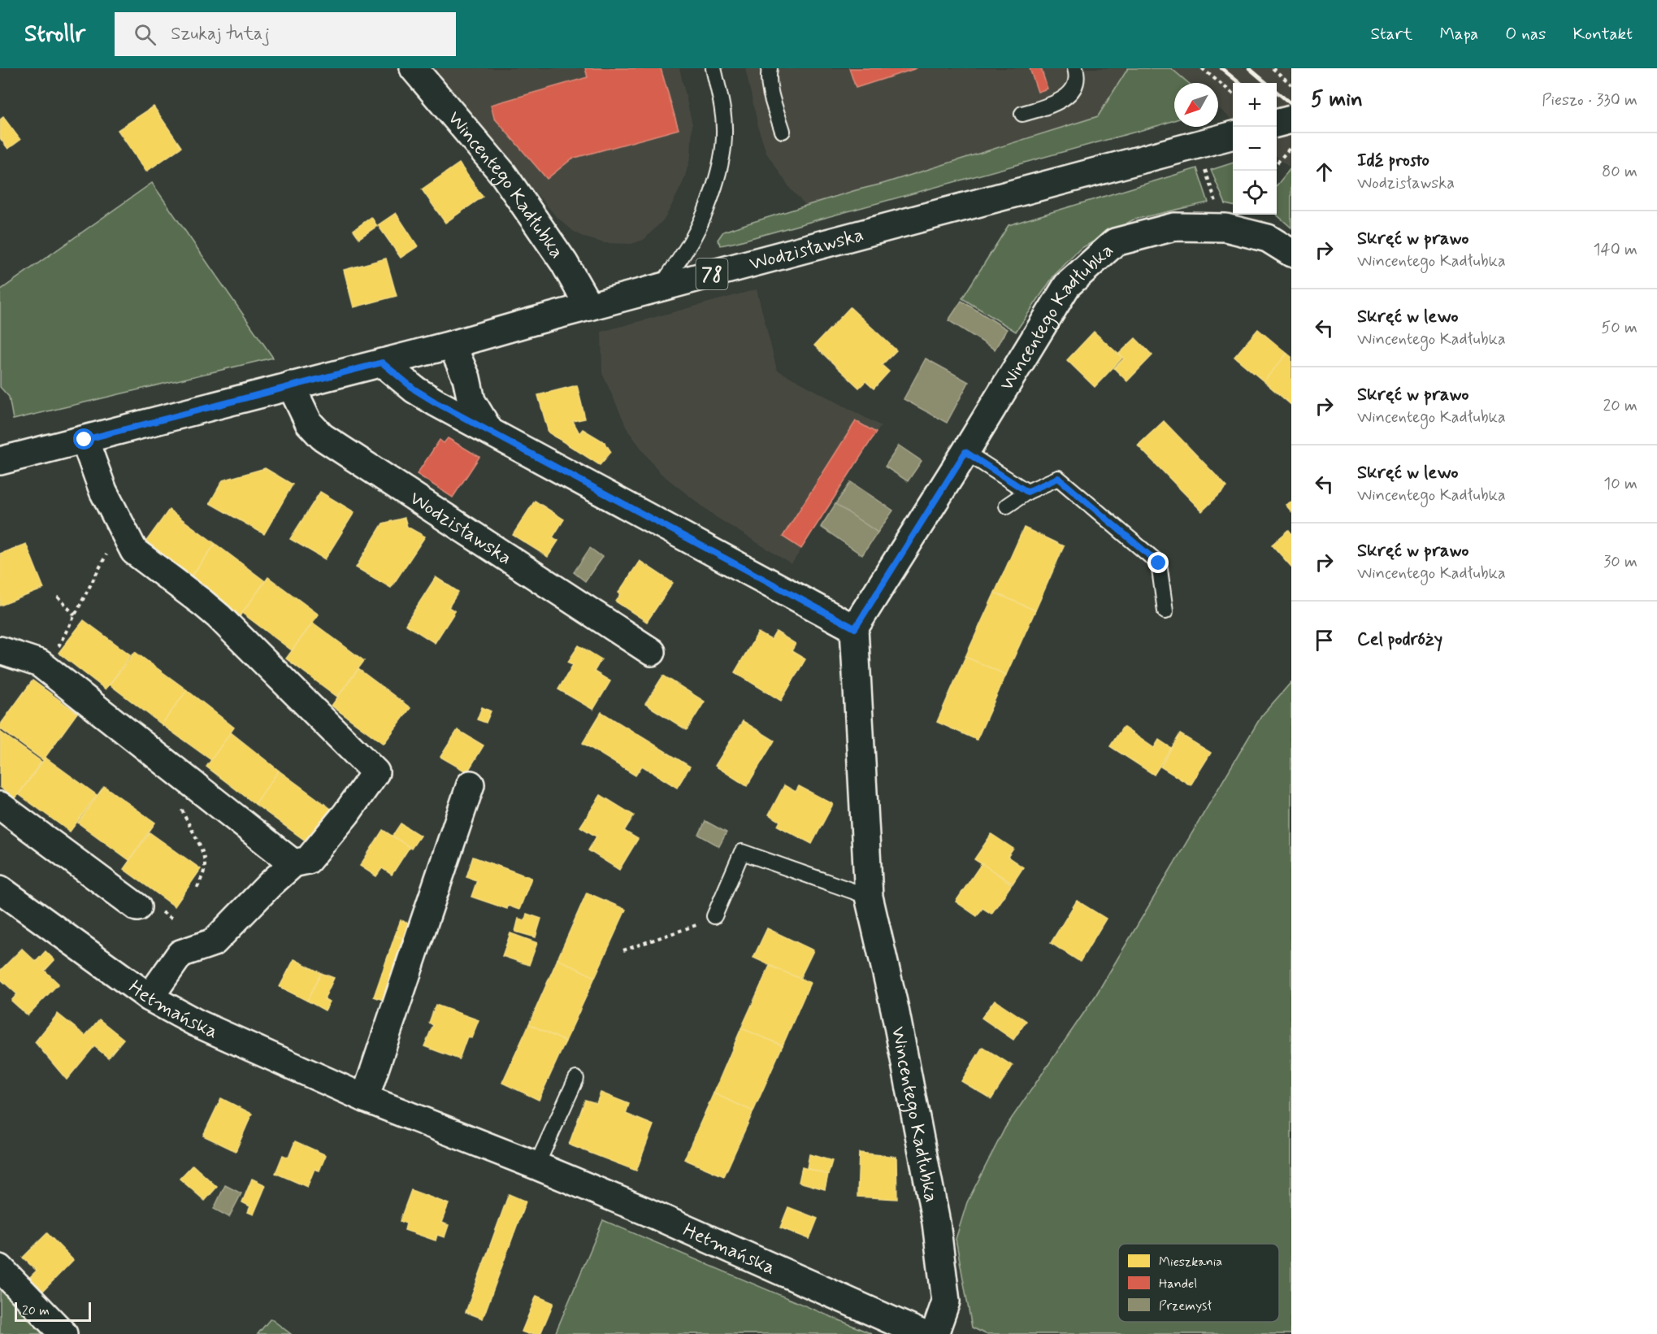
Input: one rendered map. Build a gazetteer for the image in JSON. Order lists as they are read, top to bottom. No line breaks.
{"streets":{"street":["Wincentego Kadłubka","Wodzisławska","78","Hetmańska"]},"crossings":[["Wincentego Kadłubka","Wodzisławska"]],"legend":["Mieszkania","Handel","Przemysł"],"scale_bar":"20 m","north":"bottom left","page":{"header":"Strollr","search":"Szukaj tutaj","nav":["Start","Mapa","O nas","Kontakt"],"heading":["5 min","Pieszo · 330 m"],"map_buttons":["+","−"],"list":[["Idź prosto","Wodzisławska","80 m"],["Skręć w prawo","Wincentego Kadłubka","140 m"],["Skręć w lewo","Wincentego Kadłubka","50 m"],["Skręć w prawo","Wincentego Kadłubka","20 m"],["Skręć w lewo","Wincentego Kadłubka","10 m"],["Skręć w prawo","Wincentego Kadłubka","30 m"],"Cel podróży"],"scale":"20 m"}}
